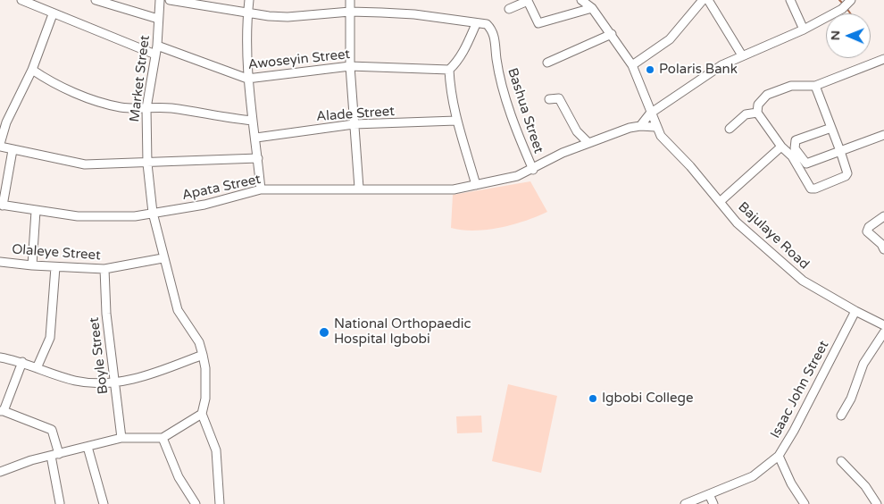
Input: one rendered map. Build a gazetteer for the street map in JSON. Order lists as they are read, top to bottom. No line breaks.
{"streets":{"street":["Awoseyin Street","Market Street","Bashua Street","Alade Street","Apata Street","Bajulaye Road","Olaleye Street","Boyle Street","Isaac John Street"]},"crossings":[["Awoseyin Street","Market Street"],["Market Street","Apata Street"],["Market Street","Olaleye Street"],["Bashua Street","Apata Street"],["Bajulaye Road","Isaac John Street"],["Olaleye Street","Boyle Street"]],"places":["Polaris Bank","National Orthopaedic Hospital Igbobi","Igbobi College"],"north":"left"}
